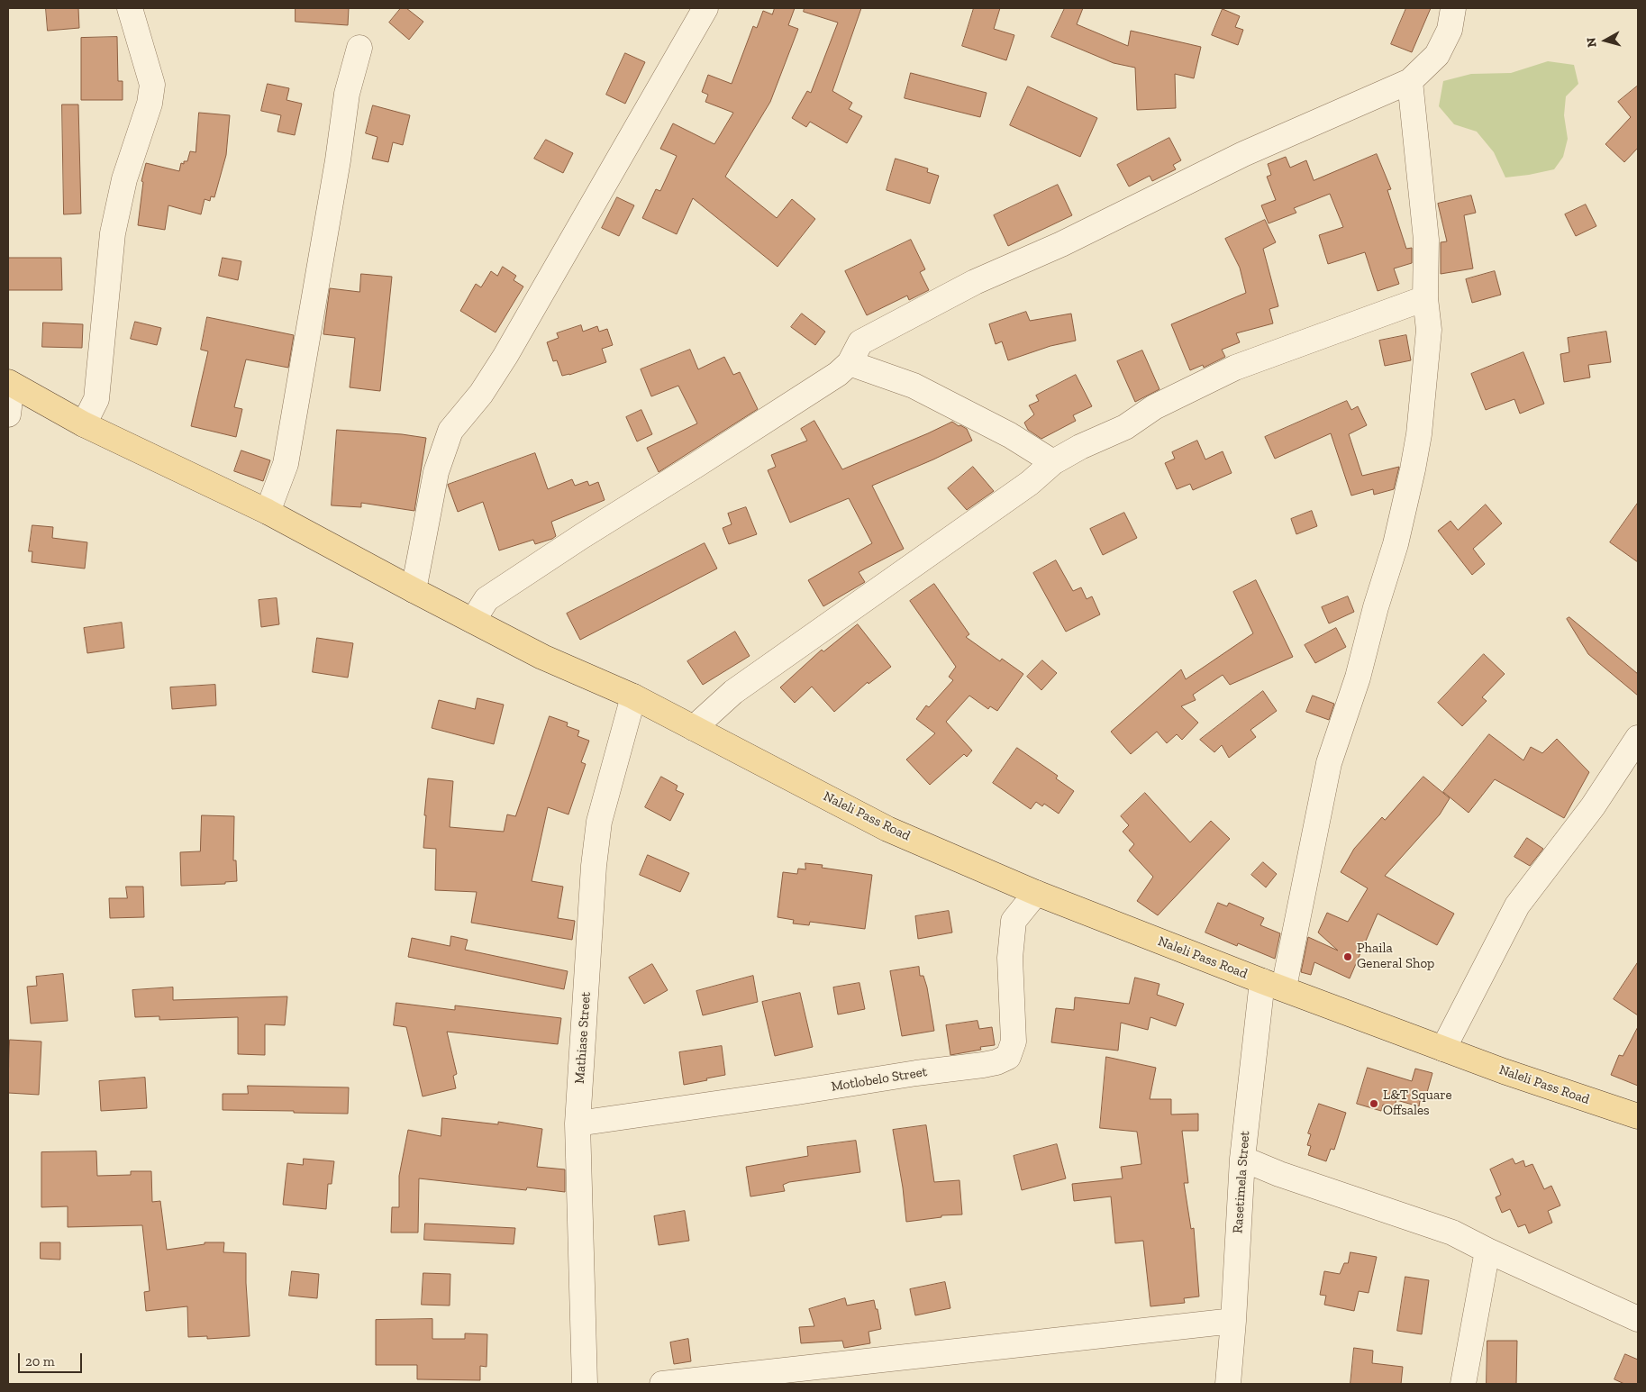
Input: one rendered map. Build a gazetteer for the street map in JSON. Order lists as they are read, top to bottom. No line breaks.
{"streets":{"main road":["Naleli Pass Road"],"street":["Mathiase Street","Motlobelo Street","Rasetimela Street"]},"crossings":[["Naleli Pass Road","Mathiase Street"],["Naleli Pass Road","Motlobelo Street"],["Naleli Pass Road","Rasetimela Street"],["Mathiase Street","Motlobelo Street"]],"places":["Phaila General Shop","L&T Square Offsales"],"scale_bar":"20 m","north":"left"}
